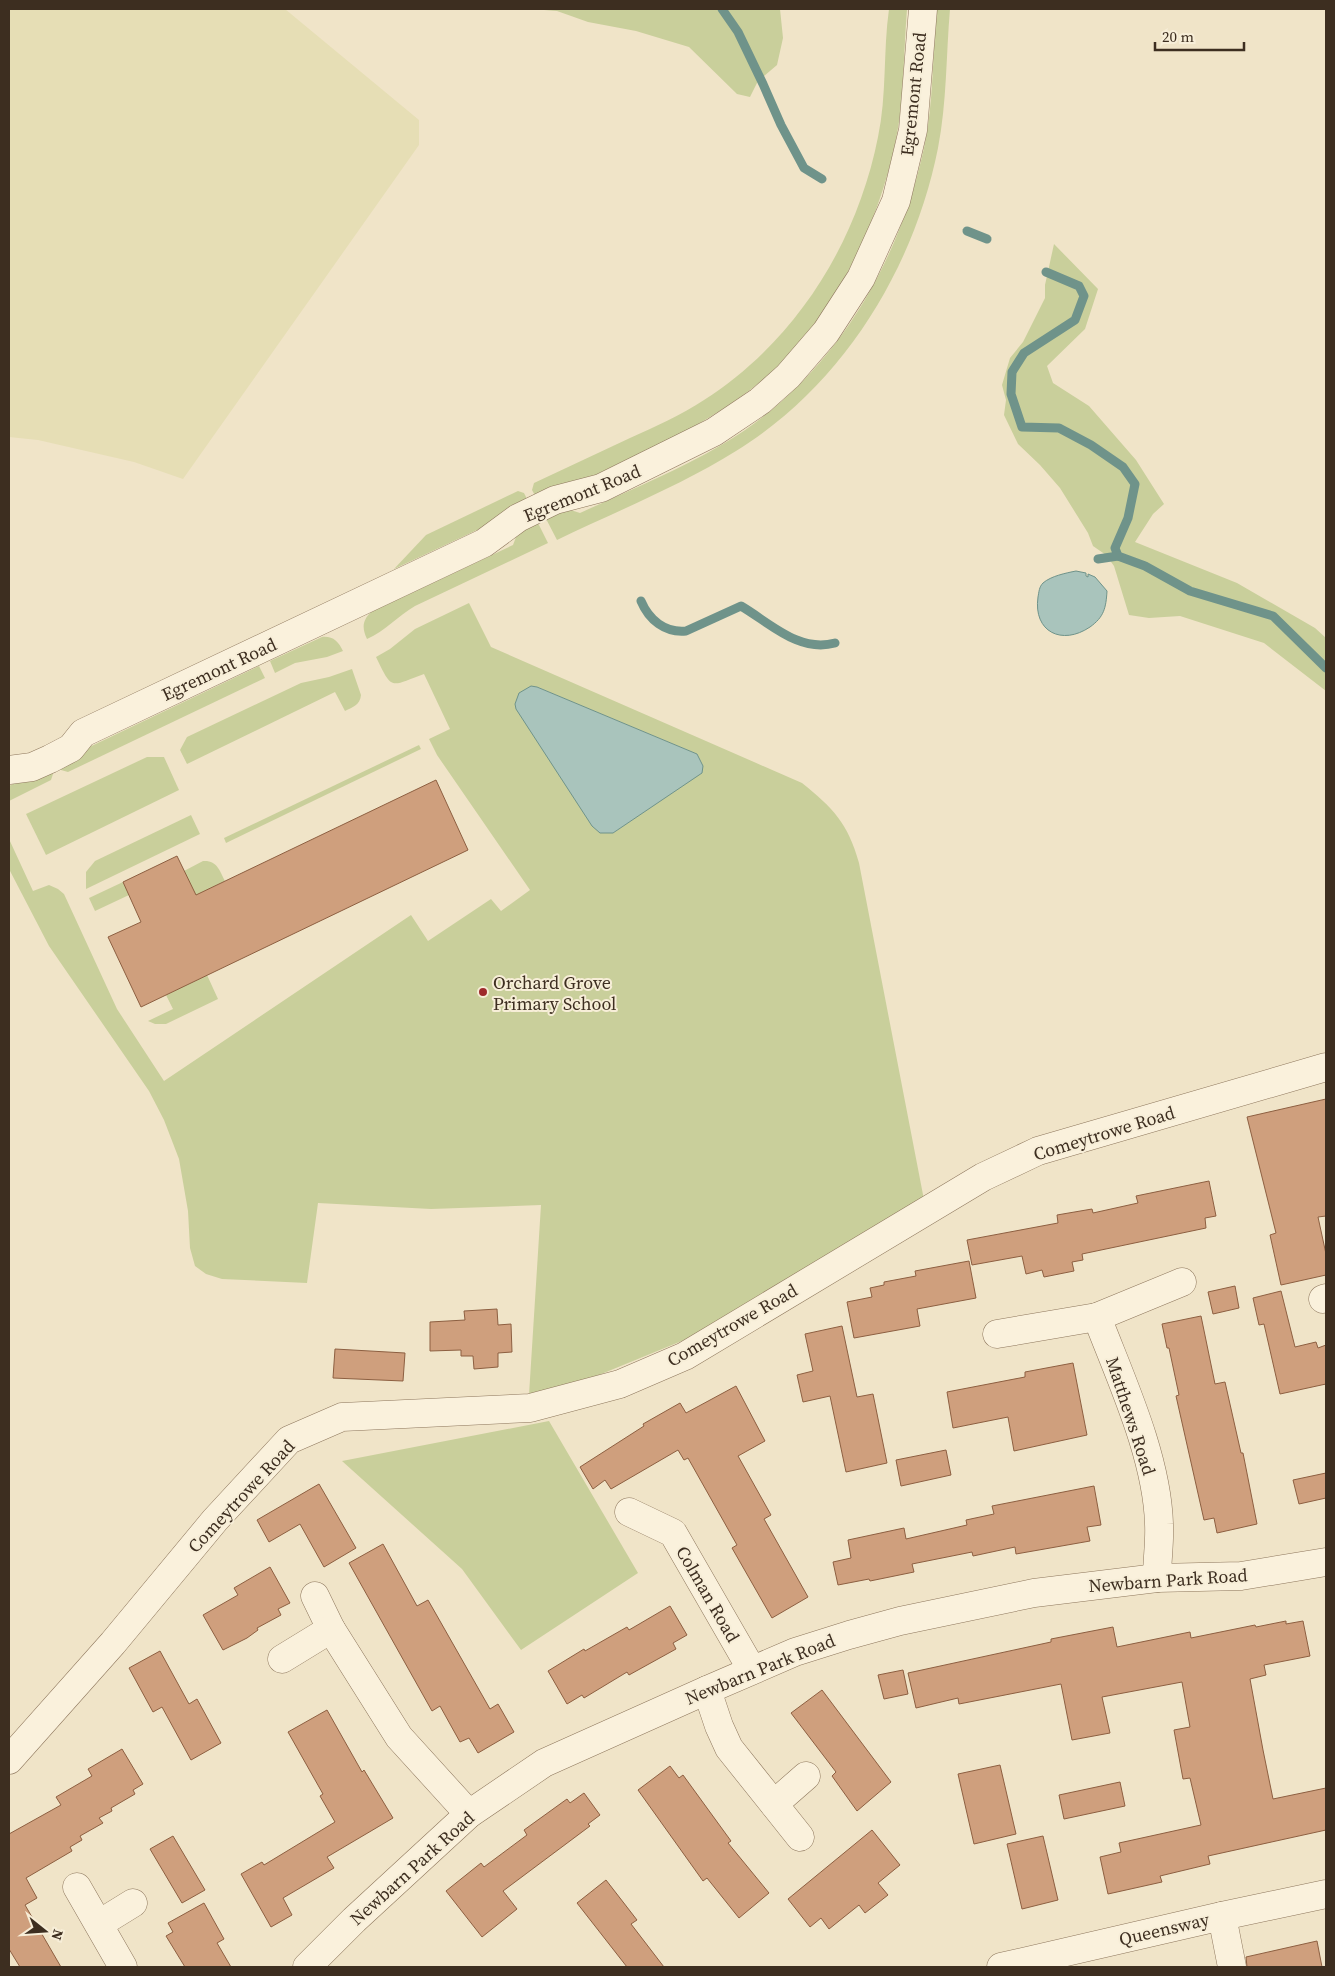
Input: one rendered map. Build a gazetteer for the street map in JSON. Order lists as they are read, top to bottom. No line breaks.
{"streets":{"street":["Egremont Road","Comeytrowe Road","Matthews Road","Newbarn Park Road","Colman Road","Queensway"]},"crossings":[["Matthews Road","Newbarn Park Road"],["Newbarn Park Road","Colman Road"]],"places":["Orchard Grove Primary School"],"scale_bar":"20 m","north":"right"}
